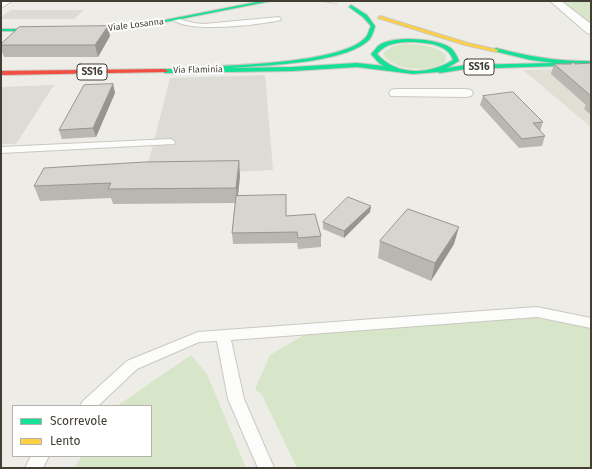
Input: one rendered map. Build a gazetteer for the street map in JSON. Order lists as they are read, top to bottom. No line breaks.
{"streets":{"main road":["Viale Losanna","SS16","Via Flaminia"]},"crossings":[["SS16","Via Flaminia"]],"legend":["Scorrevole","Lento"]}
